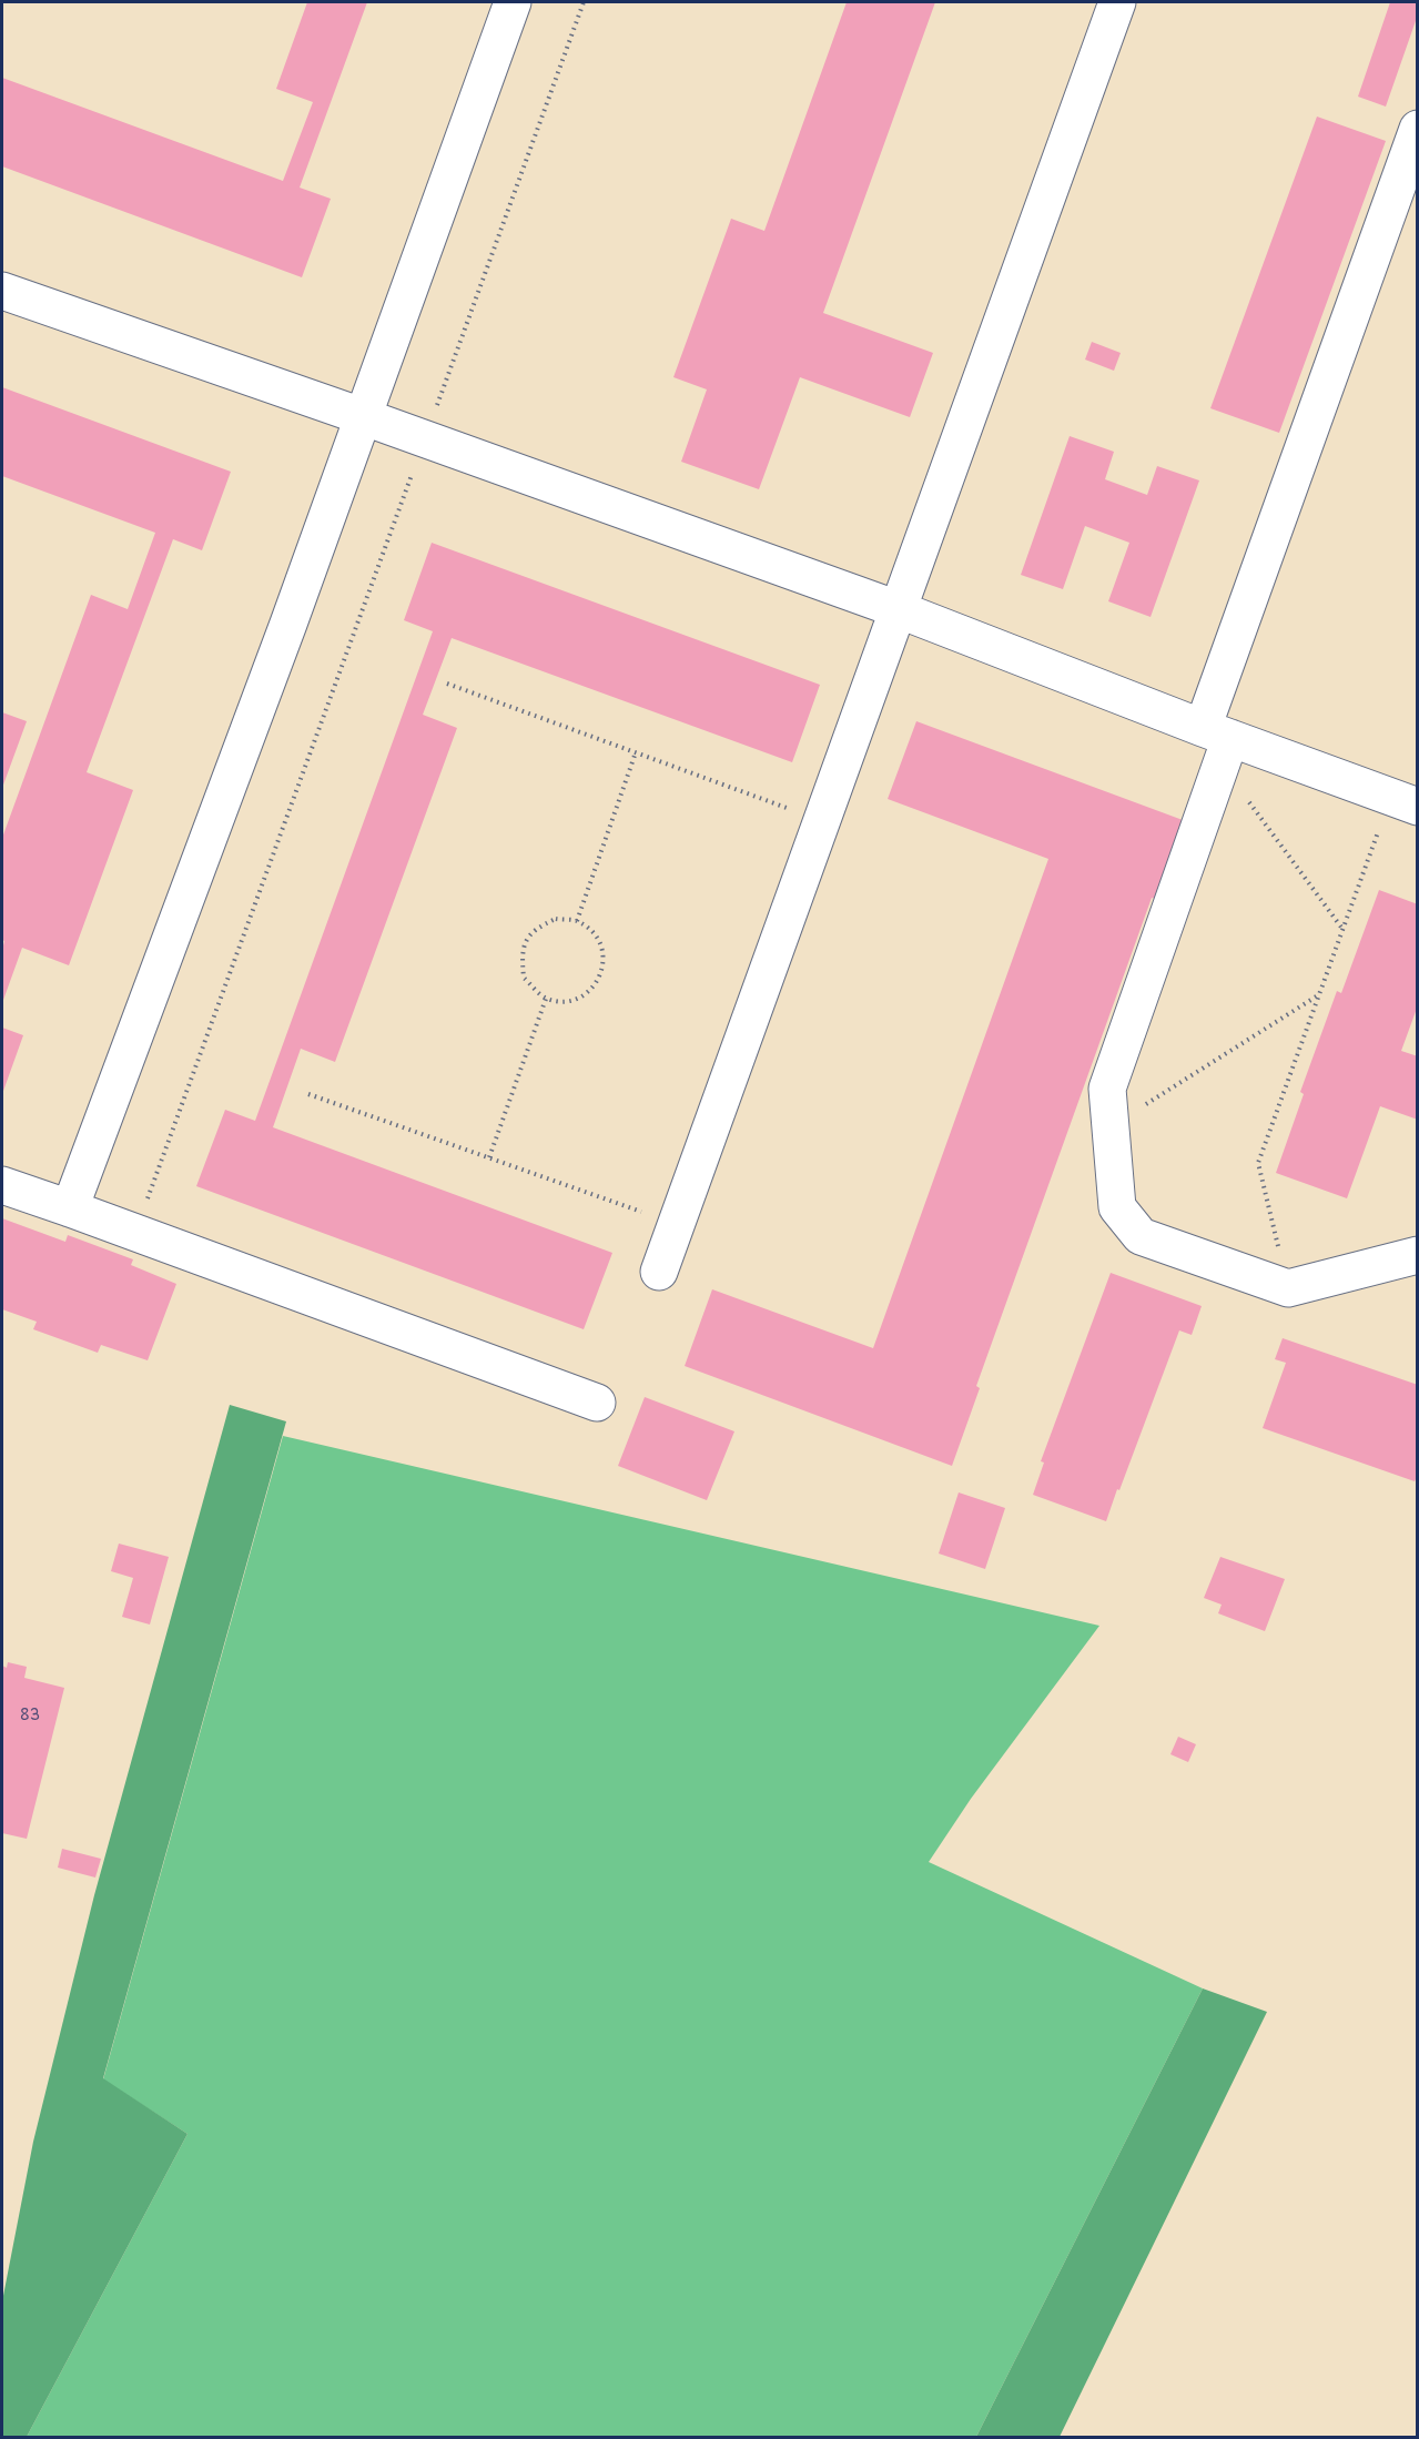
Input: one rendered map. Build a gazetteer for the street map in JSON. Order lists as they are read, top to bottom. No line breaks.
{"house_numbers":["83"]}
